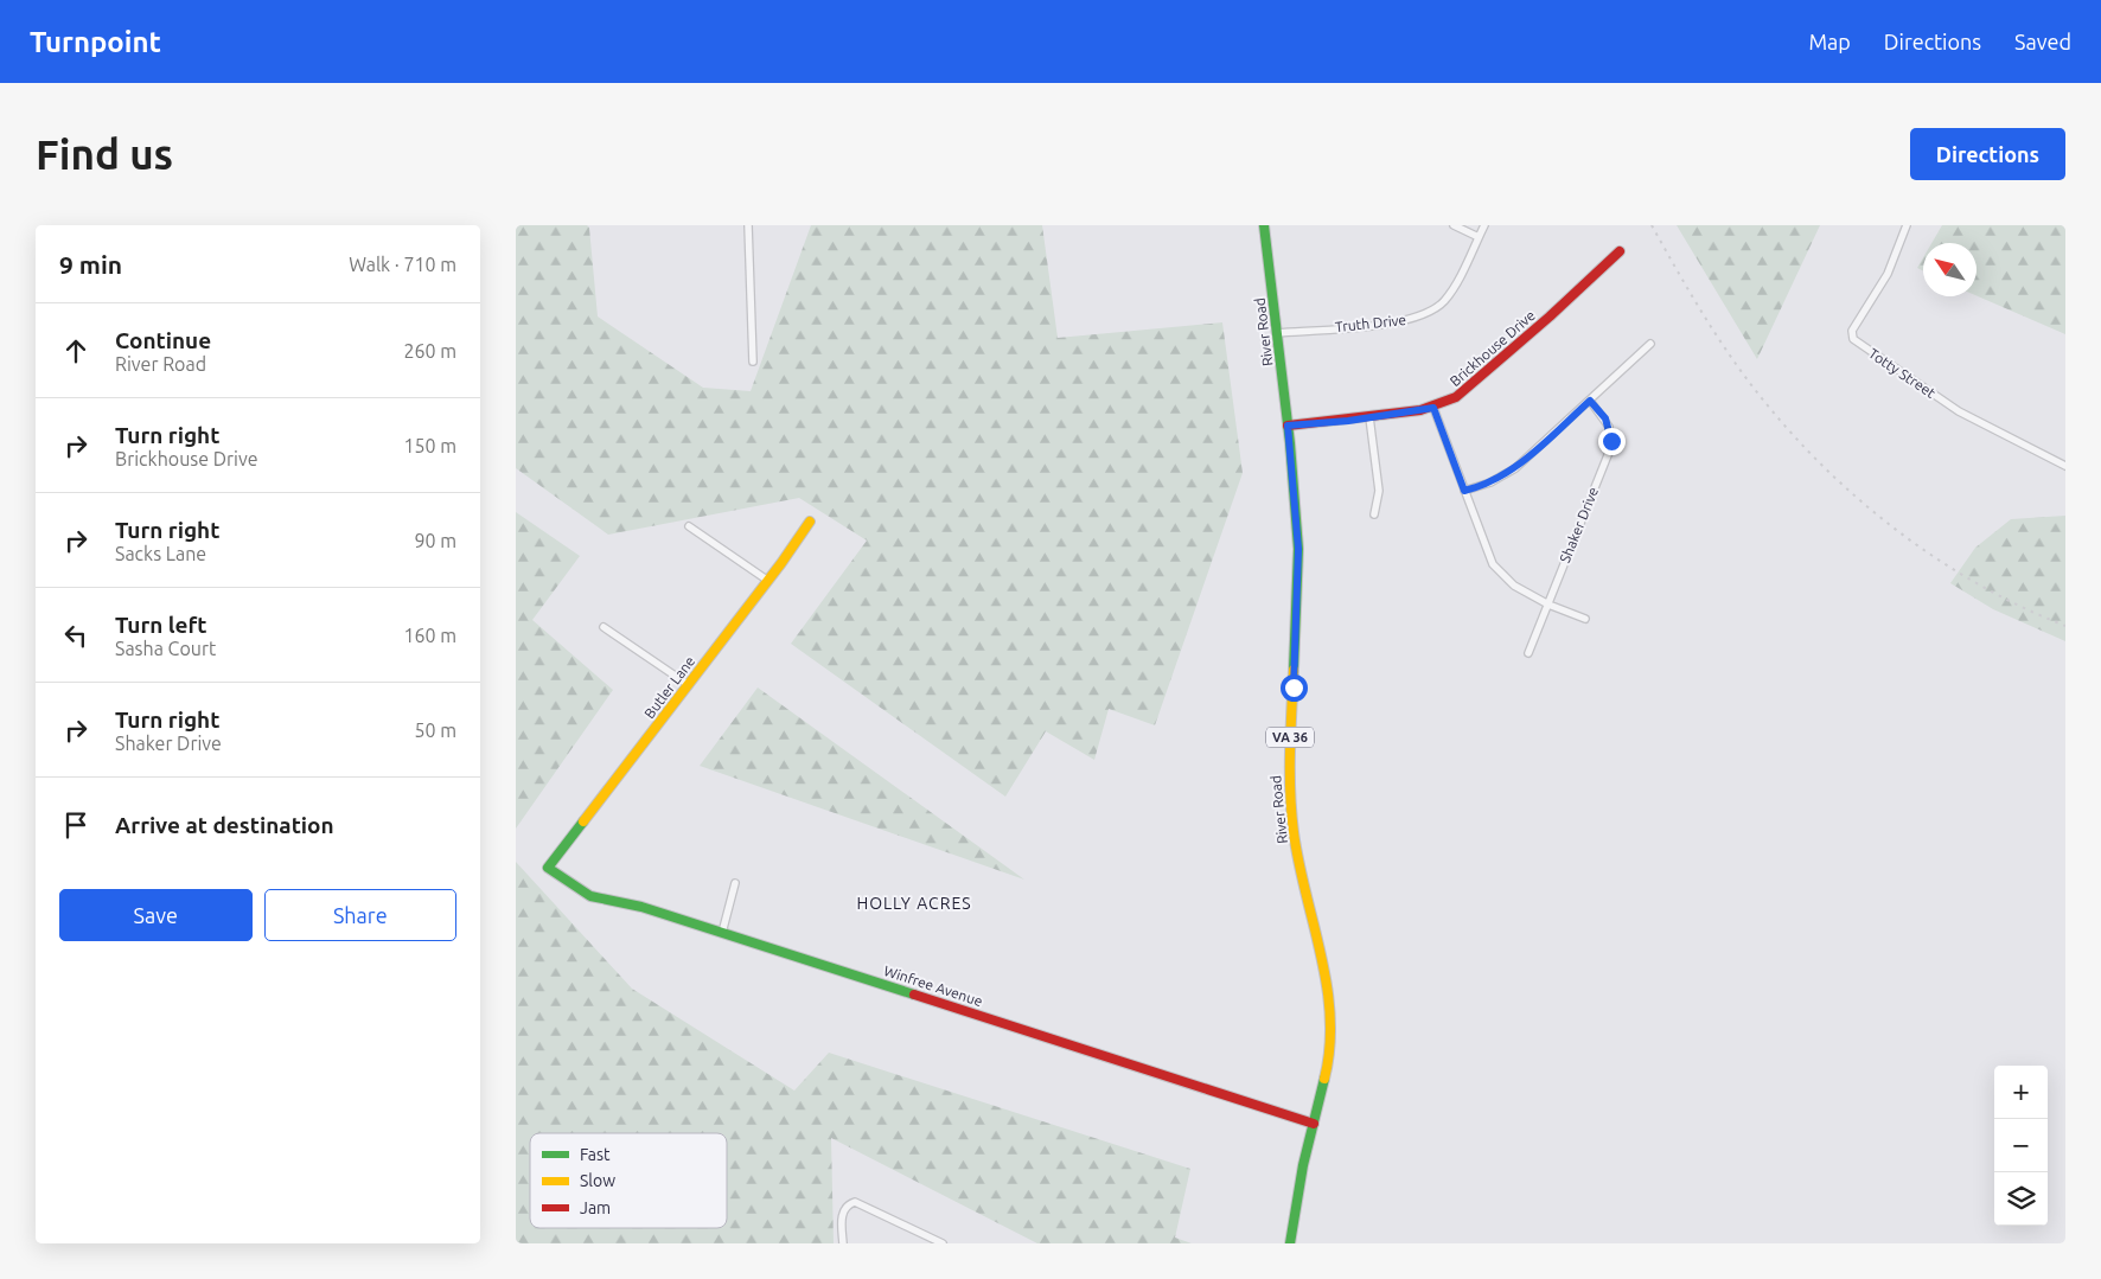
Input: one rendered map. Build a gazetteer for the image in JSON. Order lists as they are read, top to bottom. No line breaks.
{"streets":{"street":["Truth Drive","River Road","Brickhouse Drive","Totty Street","Shaker Drive","Butler Lane","VA 36","Winfree Avenue"]},"crossings":[["Truth Drive","River Road"],["River Road","Brickhouse Drive"],["River Road","Winfree Avenue"],["Butler Lane","Winfree Avenue"]],"districts":["HOLLY ACRES"],"legend":["Fast","Slow","Jam"],"north":"top left","page":{"header":"Turnpoint","nav":["Map","Directions","Saved"],"buttons":["Directions",["Save","Share"]],"title":"Find us","heading":["9 min","Walk · 710 m"],"list":[["Continue","River Road","260 m"],["Turn right","Brickhouse Drive","150 m"],["Turn right","Sacks Lane","90 m"],["Turn left","Sasha Court","160 m"],["Turn right","Shaker Drive","50 m"],"Arrive at destination"],"map_buttons":["+","−"]}}
